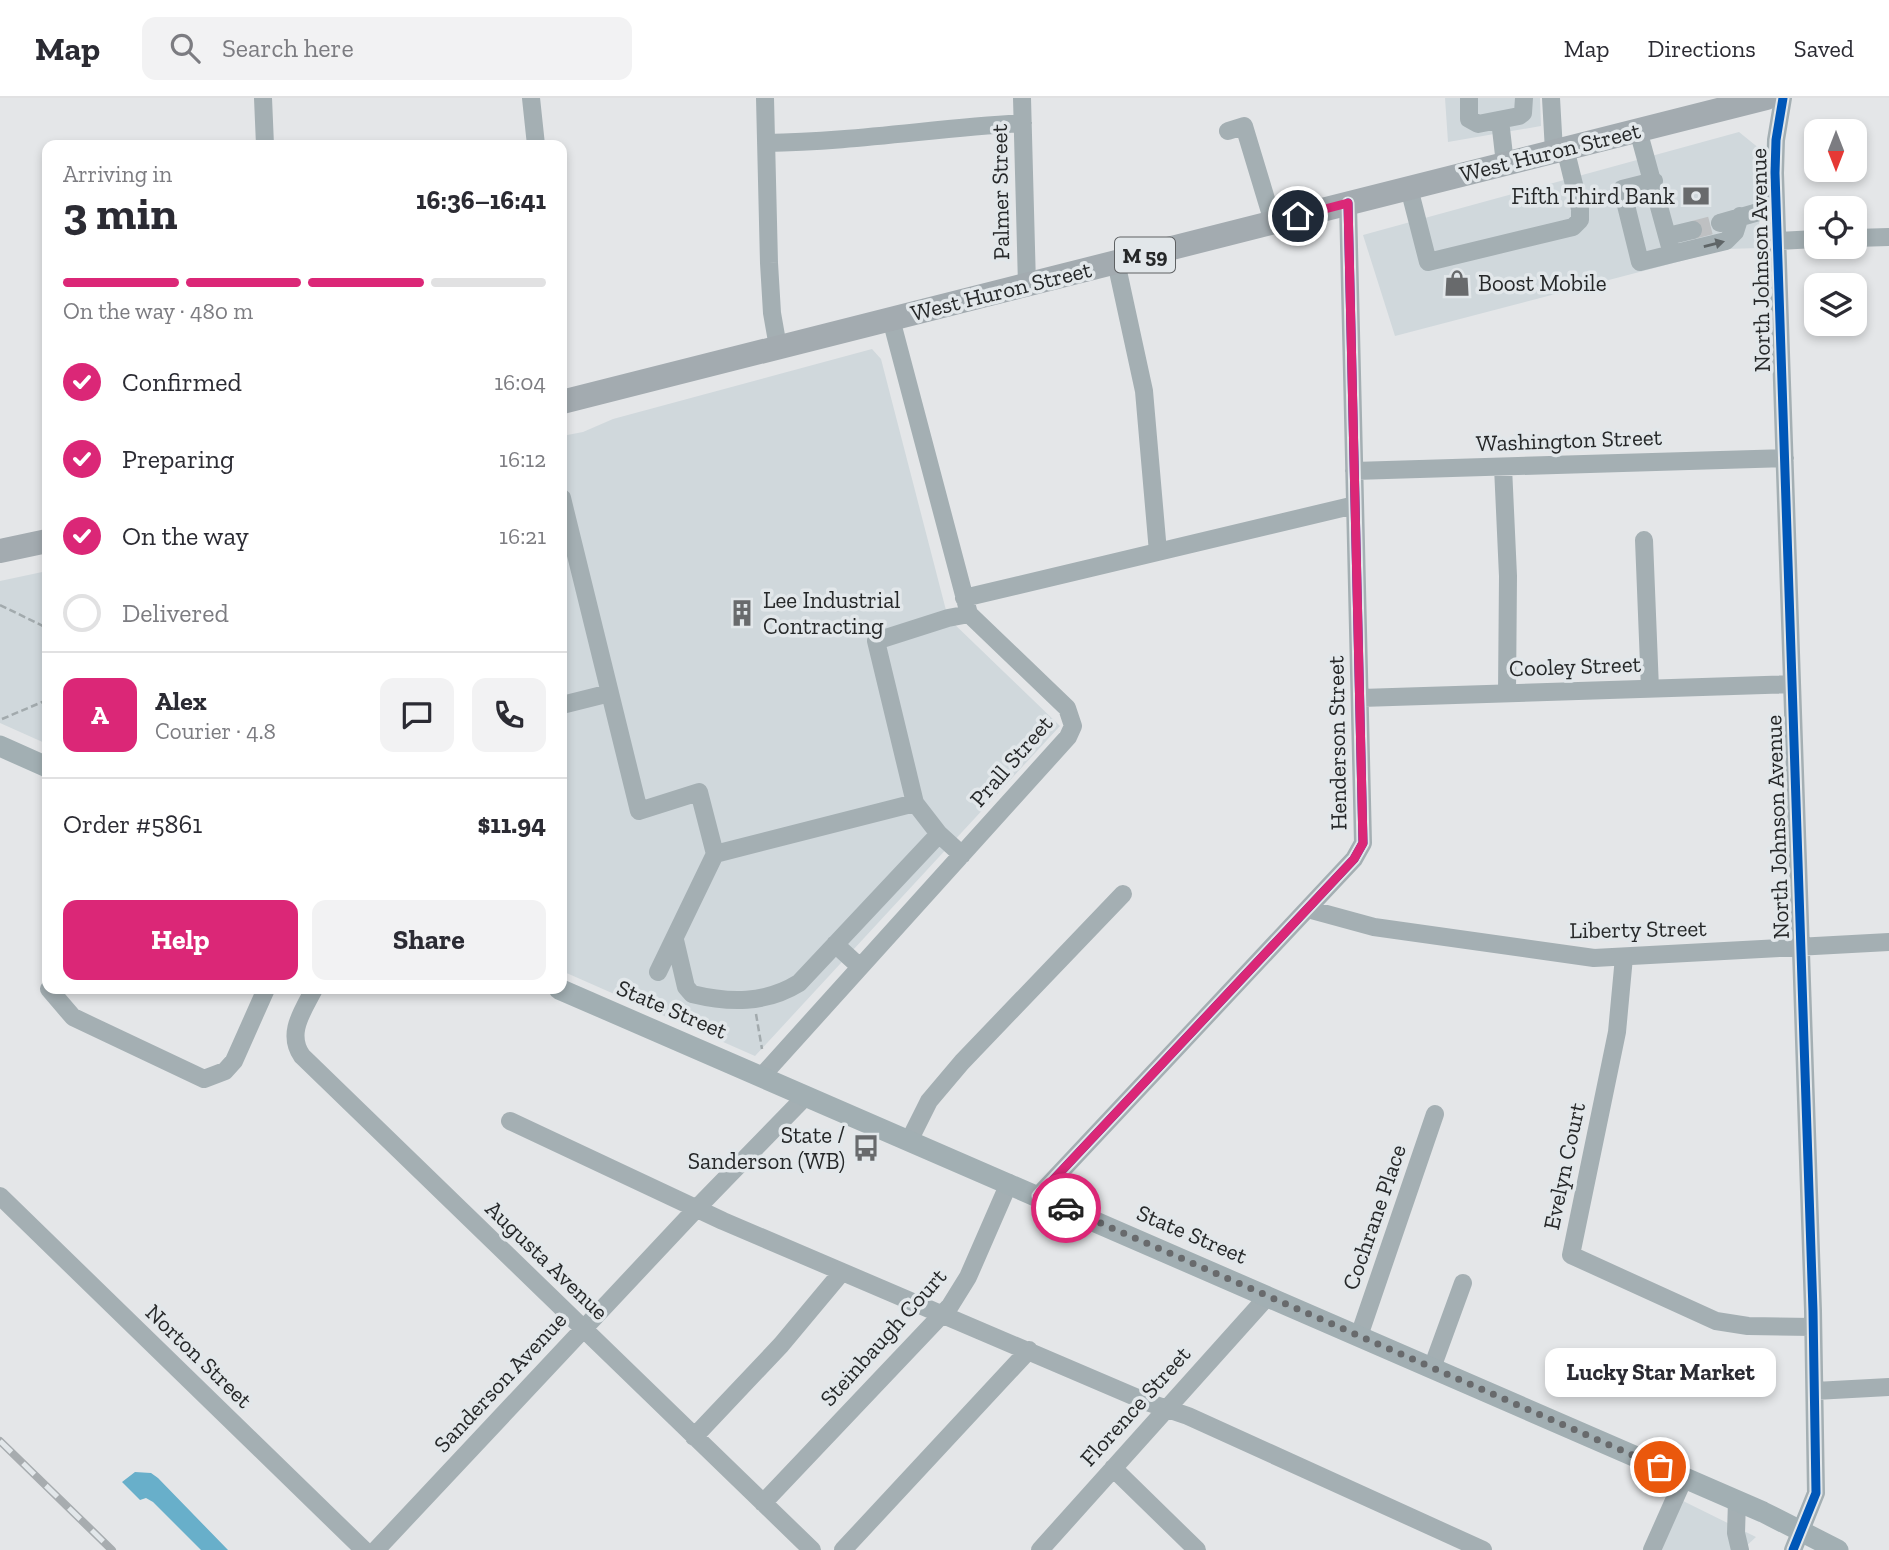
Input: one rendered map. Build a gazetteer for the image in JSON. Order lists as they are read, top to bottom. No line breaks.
{"streets":{"highway":["West Huron Street","M 59"],"main road":["State Street"],"street":["Palmer Street","North Johnson Avenue","Washington Street","Cooley Street","Henderson Street","Prall Street","Liberty Street","Evelyn Court","Cochrane Place","Augusta Avenue","Steinbaugh Court","Norton Street","Sanderson Avenue","Florence Street"]},"crossings":[["West Huron Street","Palmer Street"],["West Huron Street","Henderson Street"],["North Johnson Avenue","Washington Street"],["North Johnson Avenue","Cooley Street"],["North Johnson Avenue","Liberty Street"],["North Johnson Avenue","State Street"],["North Johnson Avenue","Evelyn Court"],["Washington Street","Henderson Street"],["Cooley Street","Henderson Street"],["Henderson Street","Liberty Street"],["Henderson Street","State Street"],["Prall Street","State Street"],["Liberty Street","Evelyn Court"],["State Street","Cochrane Place"],["State Street","Steinbaugh Court"],["State Street","Sanderson Avenue"],["State Street","Florence Street"],["Augusta Avenue","Steinbaugh Court"],["Augusta Avenue","Sanderson Avenue"]],"places":{"bank":["Fifth Third Bank"],"shop":["Boost Mobile"],"building":["Lee Industrial Contracting"],"bus stop":["State / Sanderson (WB)"],"other":["Lucky Star Market"]},"north":"bottom","page":{"header":"Map","search":"Search here","nav":["Map","Directions","Saved"],"heading":["3 min","Arriving in","16:36–16:41"],"panel":["Alex","Courier · 4.8","Order #5861","$11.94"],"bar":"On the way · 480 m","list":[["Confirmed","16:04"],["Preparing","16:12"],["On the way","16:21"],"Delivered"],"round":"A","buttons":["Help","Share"],"bubble":"Lucky Star Market"}}
